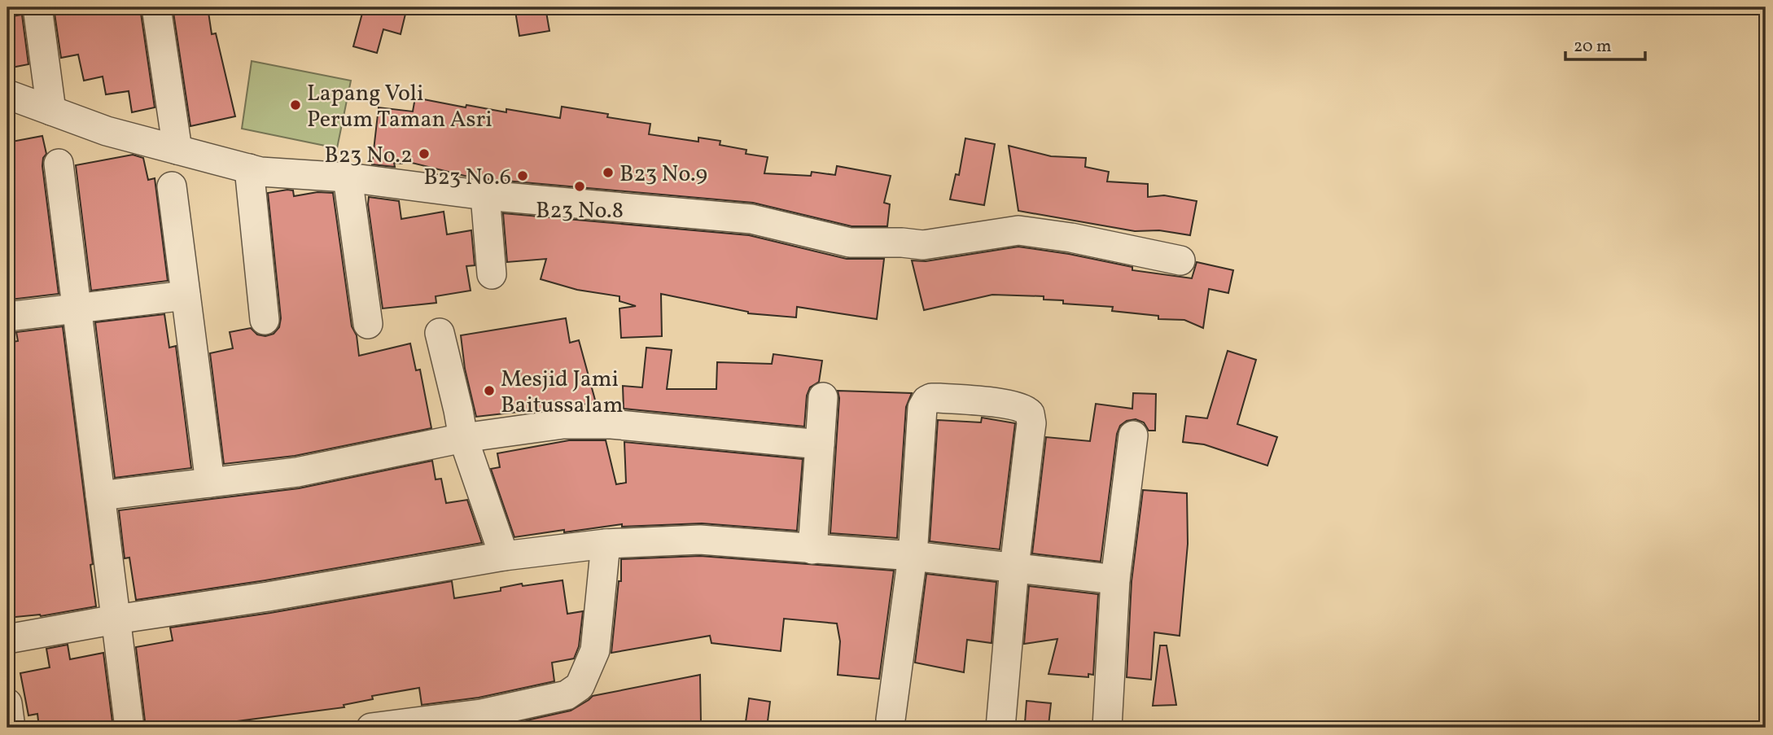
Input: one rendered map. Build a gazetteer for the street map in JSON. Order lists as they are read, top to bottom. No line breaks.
{"places":["Lapang Voli Perum Taman Asri","B23 No.2","B23 No.9","B23 No.6","B23 No.8","Mesjid Jami Baitussalam"],"scale_bar":"20 m"}
